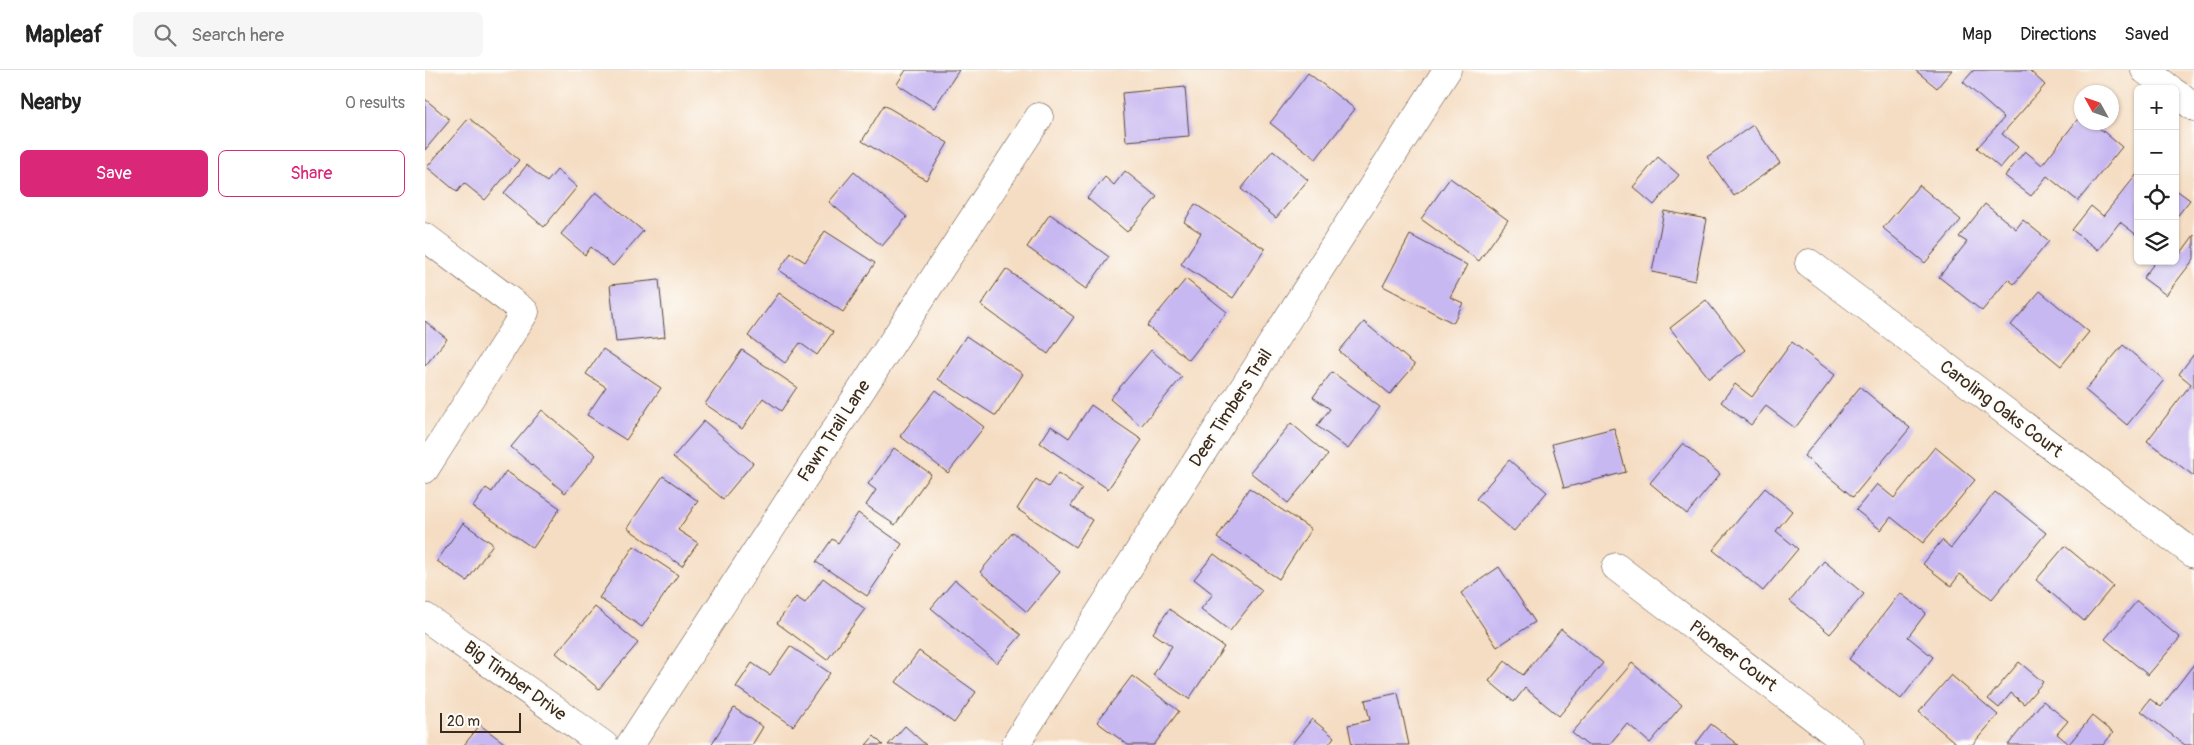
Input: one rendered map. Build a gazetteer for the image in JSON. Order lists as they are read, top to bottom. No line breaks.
{"streets":{"street":["Deer Timbers Trail","Caroling Oaks Court","Fawn Trail Lane","Pioneer Court","Big Timber Drive"]},"scale_bar":"20 m","north":"top left","page":{"header":"Mapleaf","search":"Search here","nav":["Map","Directions","Saved"],"heading":["Nearby","0 results"],"map_buttons":["+","−"],"buttons":["Save","Share"],"scale":"20 m"}}
